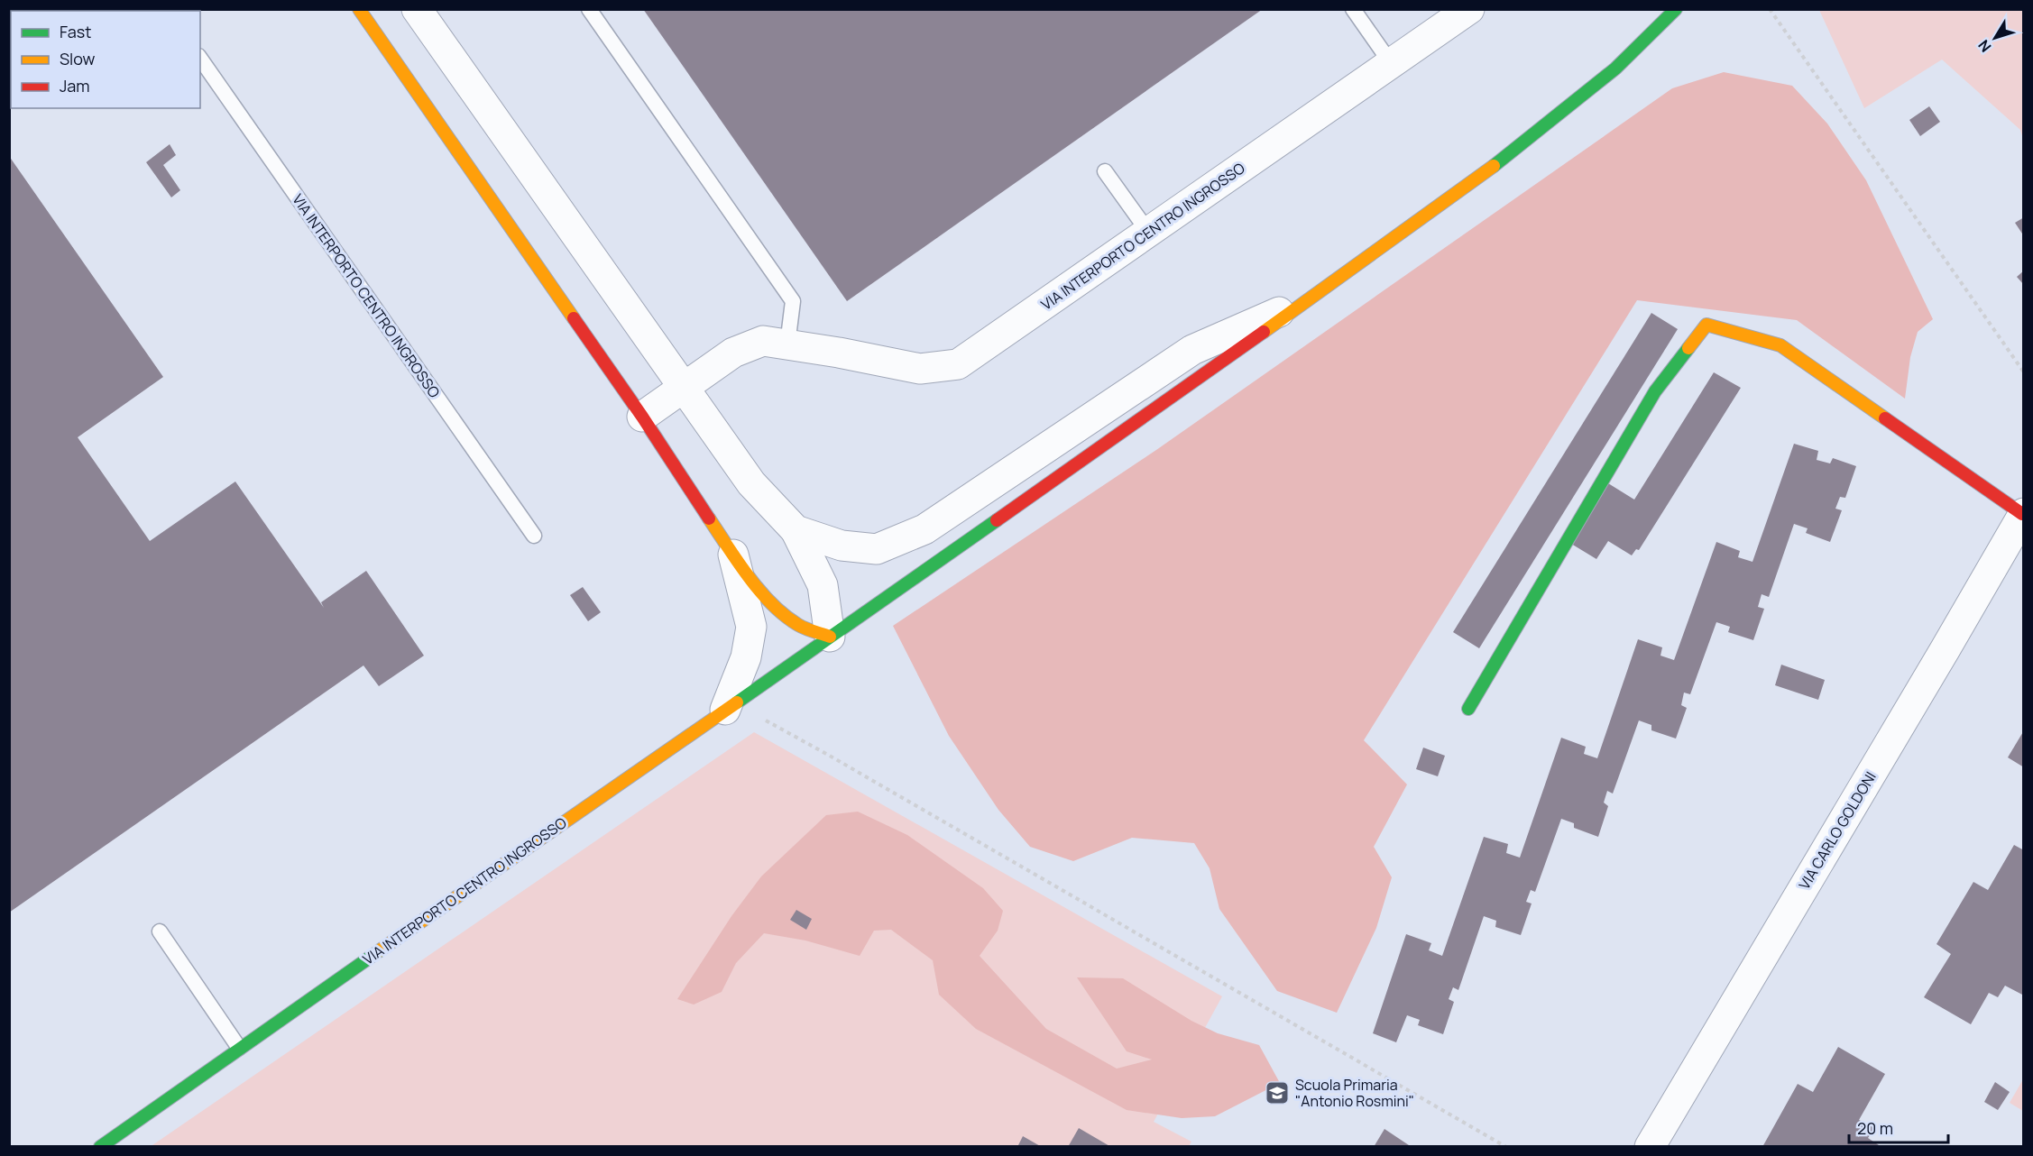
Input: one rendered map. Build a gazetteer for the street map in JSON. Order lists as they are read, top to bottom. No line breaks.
{"streets":{"street":["VIA INTERPORTO CENTRO INGROSSO","VIA CARLO GOLDONI"]},"places":{"school or university":["Scuola Primaria \"Antonio Rosmini\""]},"legend":["Fast","Slow","Jam"],"scale_bar":"20 m","north":"bottom left"}
